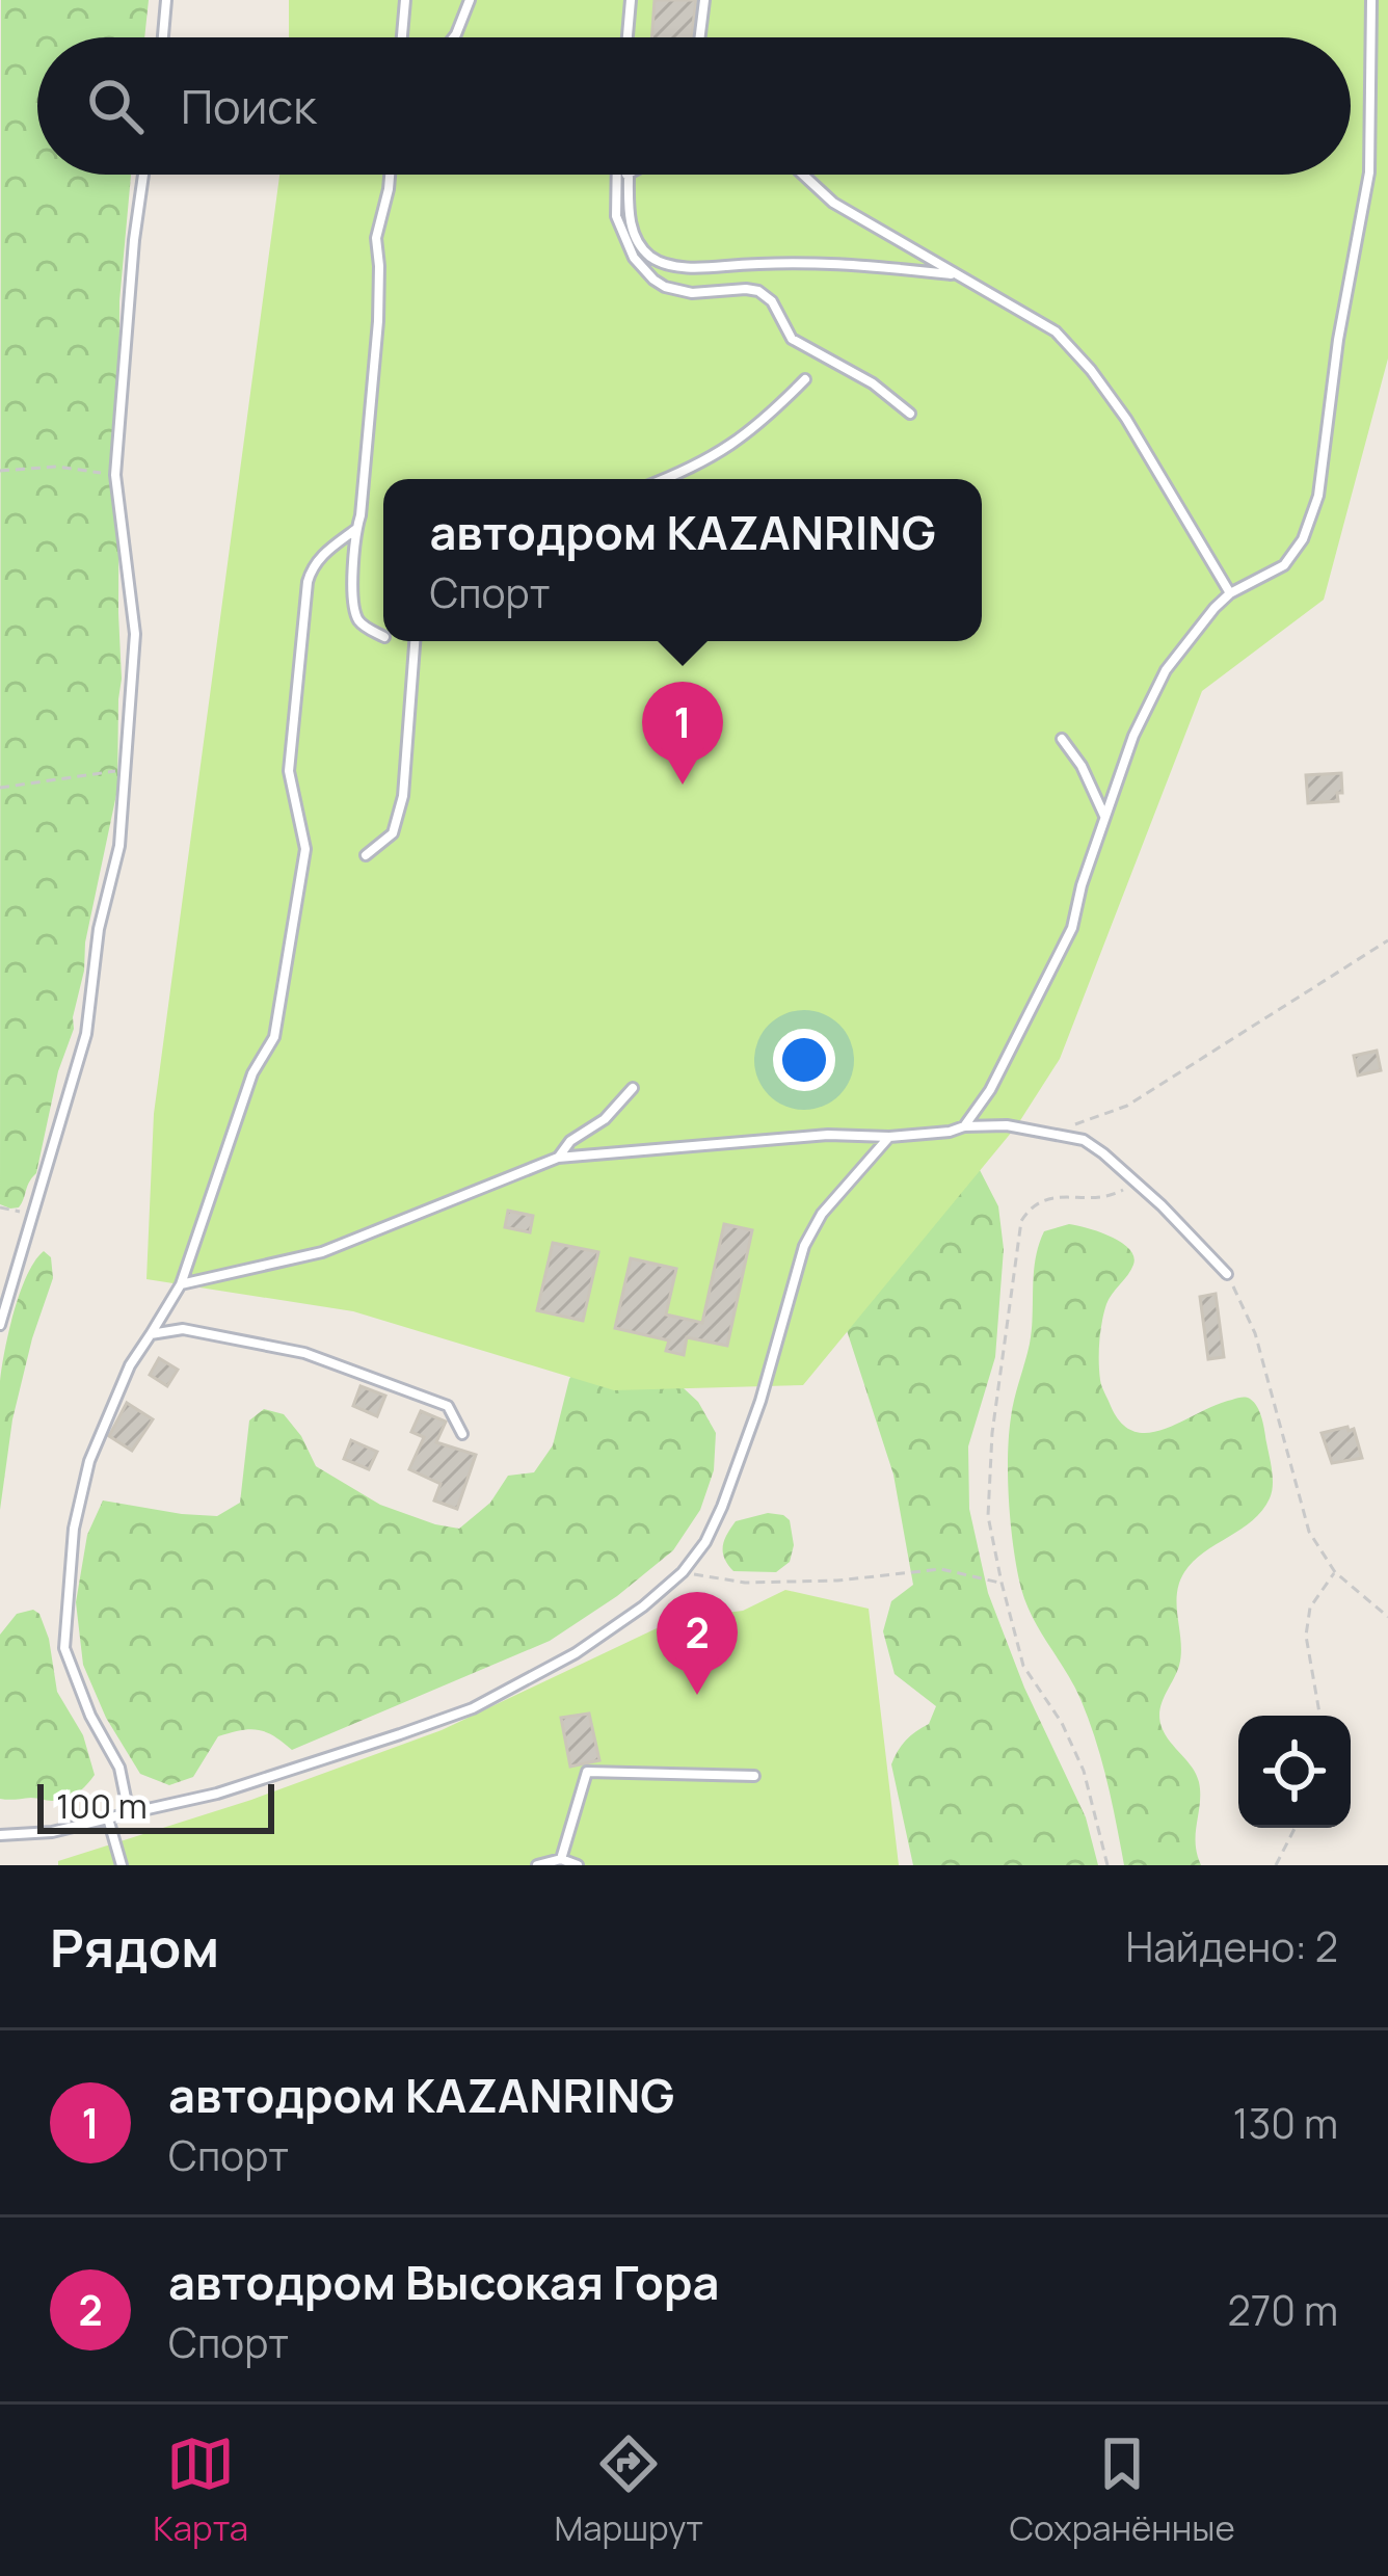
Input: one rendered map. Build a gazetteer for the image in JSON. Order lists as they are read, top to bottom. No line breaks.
{"scale_bar":"100 m","page":{"search":"Поиск","popup":["автодром KAZANRING","Спорт"],"pins":["1","2"],"scale":"100 m","heading":["Рядом","Найдено: 2"],"list":[{"mark":"1","name":"автодром KAZANRING","note":"Спорт","value":"130 m"},{"mark":"2","name":"автодром Высокая Гора","note":"Спорт","value":"270 m"}],"nav":["Карта","Маршрут","Сохранённые"]}}
